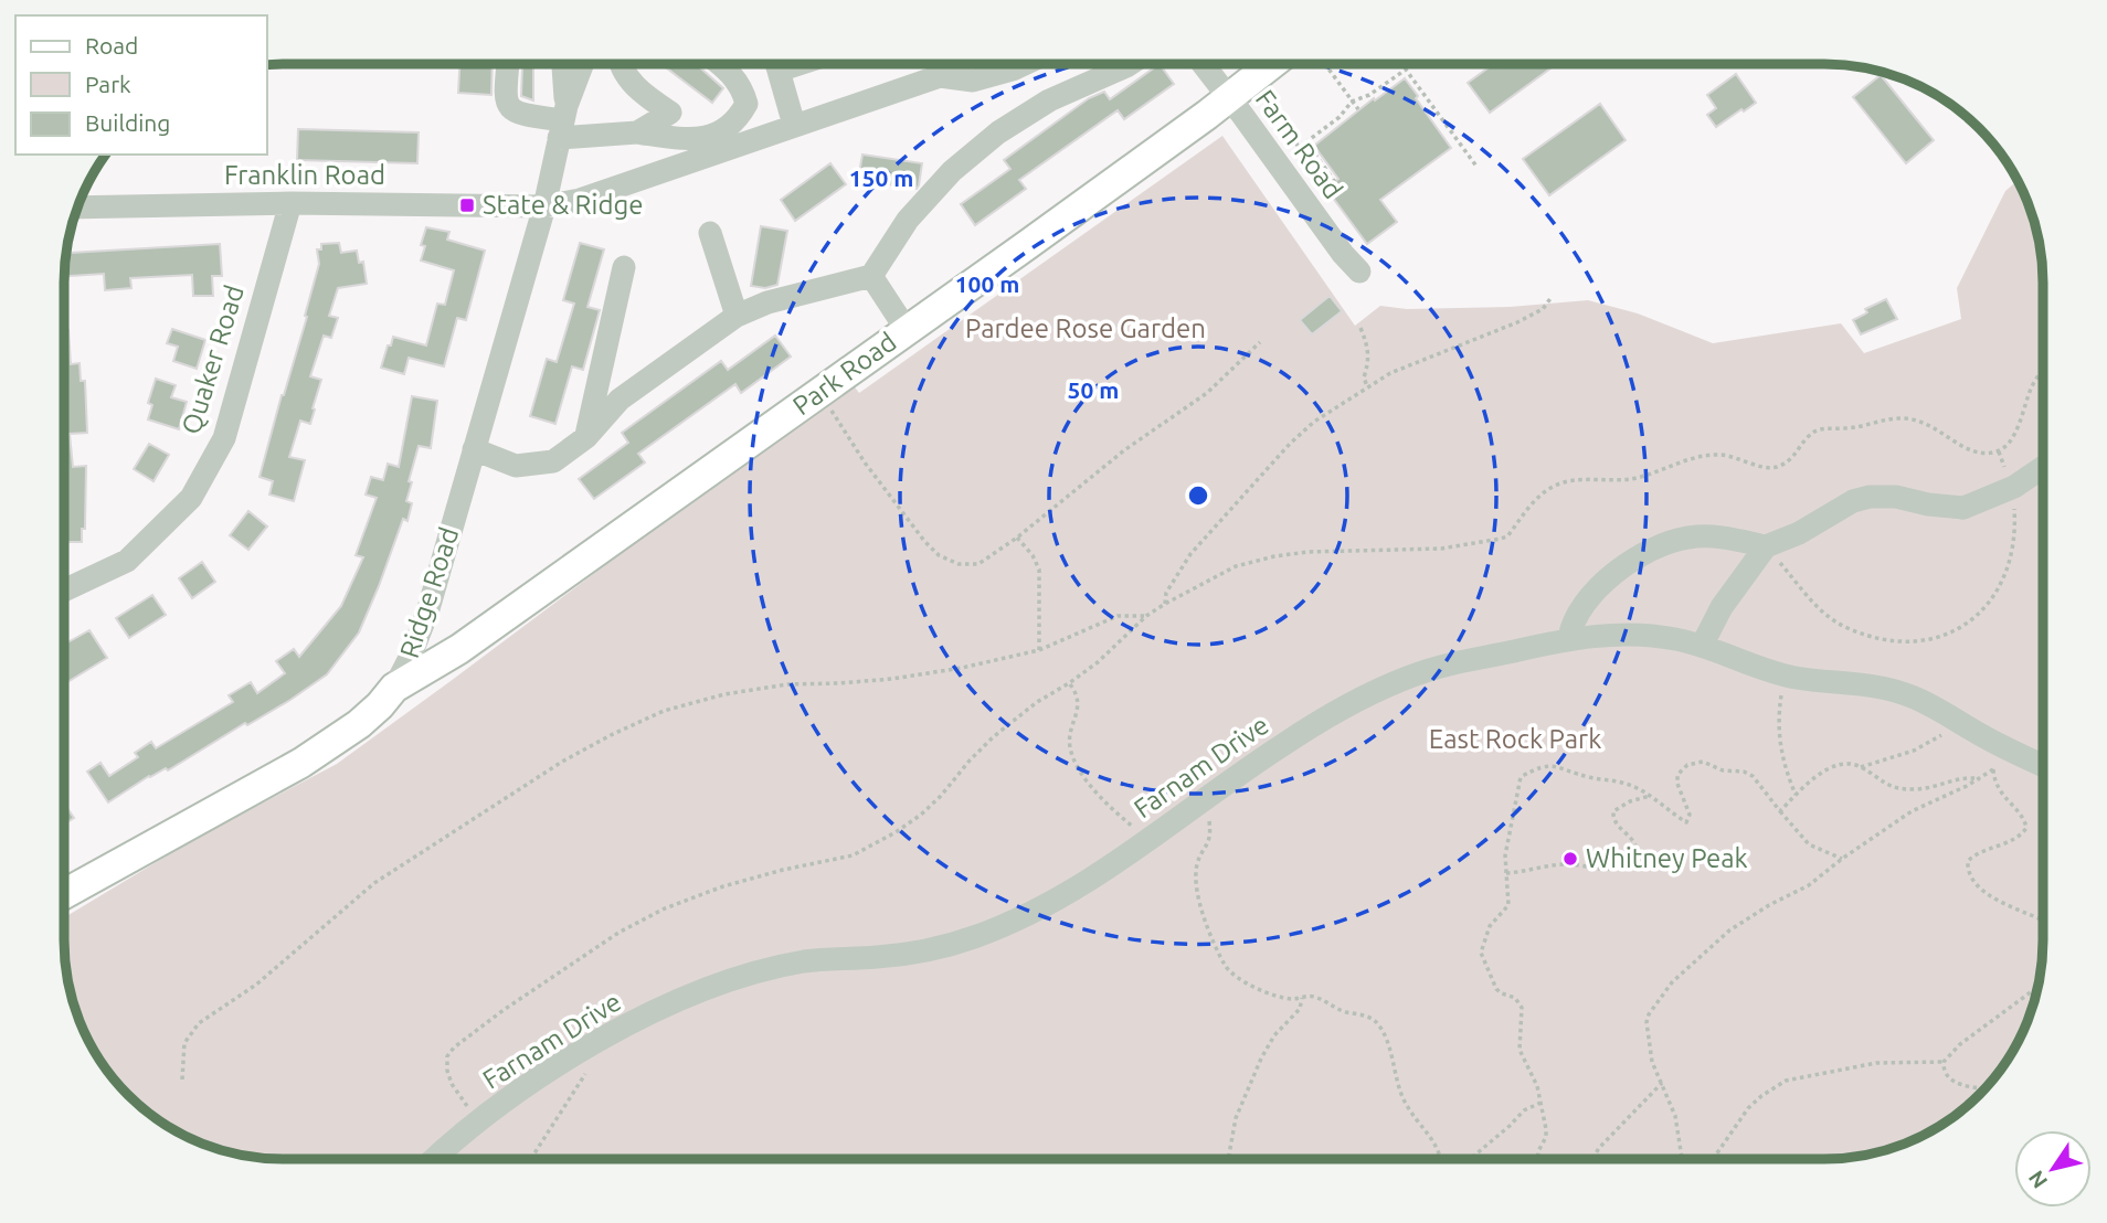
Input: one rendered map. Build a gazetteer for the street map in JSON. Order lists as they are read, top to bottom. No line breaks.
{"streets":{"main road":["Park Road","Ridge Road"],"street":["Farm Road","Franklin Road","Quaker Road","Farnam Drive"]},"crossings":[["Farm Road","Park Road"],["Franklin Road","Quaker Road"],["Franklin Road","Ridge Road"],["Park Road","Ridge Road"]],"parks":["Pardee Rose Garden","East Rock Park"],"places":{"transit":["State & Ridge"],"other":["Whitney Peak"]},"legend":["Road","Park","Building"],"north":"bottom left","rings":["150 m","100 m","50 m"]}
